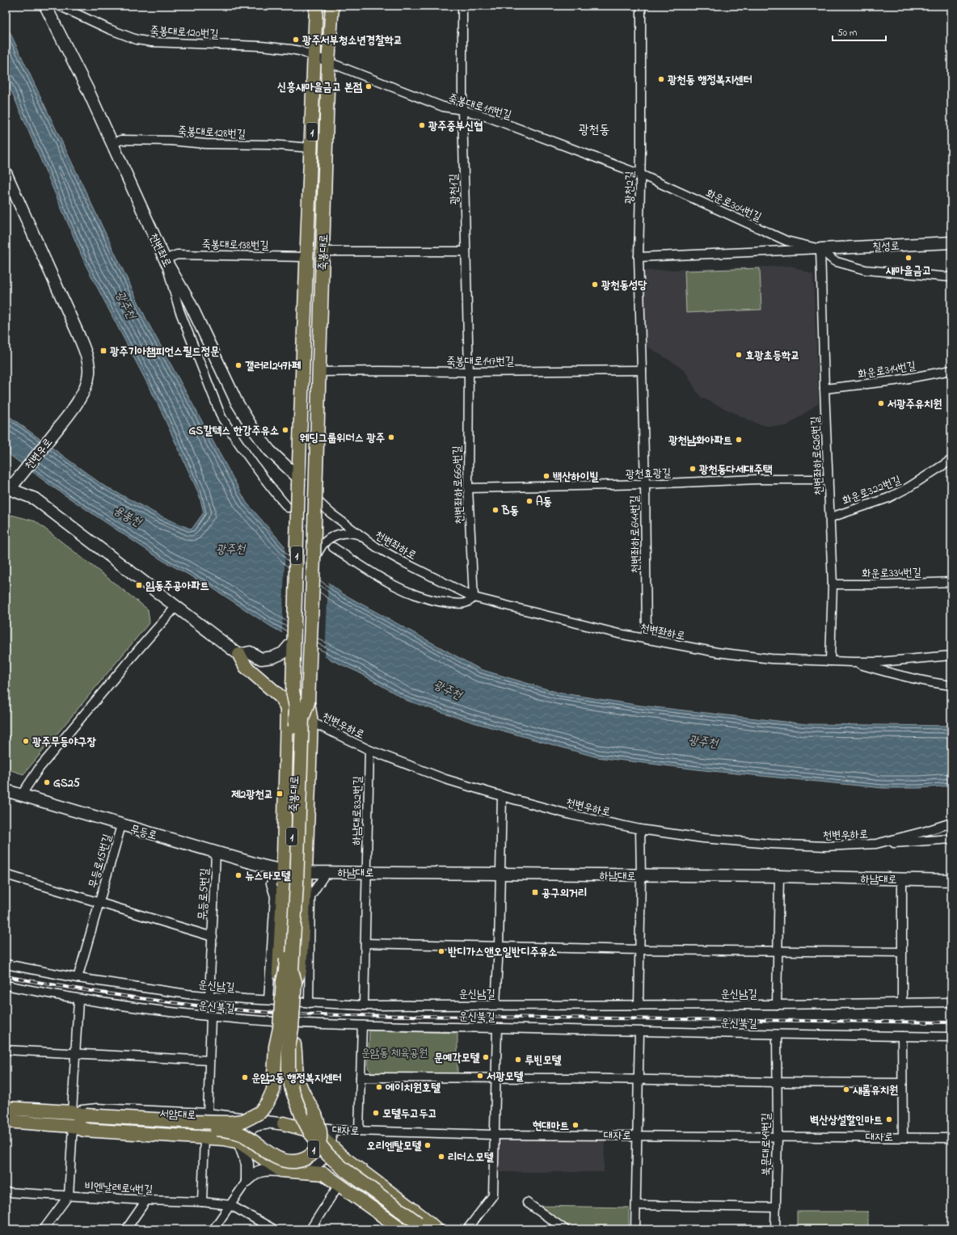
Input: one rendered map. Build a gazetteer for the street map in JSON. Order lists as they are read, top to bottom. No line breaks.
{"streets":{"main road":["1","죽봉대로","서암대로"],"street":["죽봉대로120번길","죽봉대로119번길","죽봉대로128번길","광천2길","광천1길","화운로304번길","죽봉대로138번길","칠성로","천변좌로","죽봉대로147번길","화운로314번길","천변우로","천변좌하로626번길","광천효광길","천변좌하로660번길","화운로322번길","천변좌하로644번길","천변좌하로","화운로334번길","천변우하로","하남대로832번길","무등로","무등로15번길","하남대로","무등로5번길","운신남길","운신북길","대자로","북문대로49번길","비엔날레로4번길"]},"crossings":[["죽봉대로120번길","죽봉대로119번길"],["죽봉대로120번길","죽봉대로"],["죽봉대로119번길","광천2길"],["죽봉대로119번길","광천1길"],["죽봉대로119번길","화운로304번길"],["죽봉대로119번길","죽봉대로"],["죽봉대로128번길","천변좌로"],["죽봉대로128번길","죽봉대로"],["1","죽봉대로"],["1","천변좌하로"],["광천2길","화운로304번길"],["광천2길","죽봉대로147번길"],["광천2길","천변좌하로644번길"],["광천1길","죽봉대로147번길"],["광천1길","천변좌하로660번길"],["화운로304번길","칠성로"],["화운로304번길","천변좌하로626번길"],["죽봉대로138번길","천변좌로"],["죽봉대로138번길","죽봉대로"],["칠성로","천변좌하로626번길"],["천변좌로","죽봉대로"],["죽봉대로","죽봉대로147번길"],["죽봉대로","천변좌하로"],["죽봉대로147번길","천변좌하로660번길"],["죽봉대로147번길","천변좌하로644번길"],["화운로314번길","천변좌하로626번길"],["천변좌하로626번길","광천효광길"],["천변좌하로626번길","화운로322번길"],["천변좌하로626번길","천변좌하로"],["천변좌하로626번길","화운로334번길"],["광천효광길","천변좌하로660번길"],["광천효광길","천변좌하로644번길"],["천변좌하로660번길","천변좌하로"],["천변좌하로644번길","천변좌하로"],["천변우하로","하남대로832번길"],["하남대로832번길","하남대로"],["하남대로832번길","운신남길"],["무등로","무등로15번길"],["무등로","하남대로"],["무등로","무등로5번길"],["무등로15번길","무등로5번길"],["무등로15번길","운신남길"],["무등로5번길","운신남길"],["운신북길","북문대로49번길"],["서암대로","대자로"],["대자로","북문대로49번길"]],"districts":["광천동"],"water":["광주천","용봉천"],"parks":["운암동 체육공원"],"places":{"other":["광주서부청소년경찰학교","광천동 행정복지센터","신흥새마을금고 본점","광주중부신협","새마을금고","광천동성당","효광초등학교","갤러리24카페","서광주유치원","GS칼텍스 한강주유소","웨딩그룹위더스 광주","광천남화아파트","광천동다세대주택","백산하이빌","A동","B동","광주무등야구장","GS25","뉴스타모텔","반디가스앤오일반디주유소","문예각모텔","루빈모텔","서광모텔","운암2동 행정복지센터","에이치원호텔","새롬유치원","모텔두고두고","벽산상설할인마트","현대마트","오리엔탈모텔","리더스모텔"],"transit":["광주기아챔피언스필드정문","임동주공아파트","제2광천교","공구의거리"]},"scale_bar":"50 m"}
